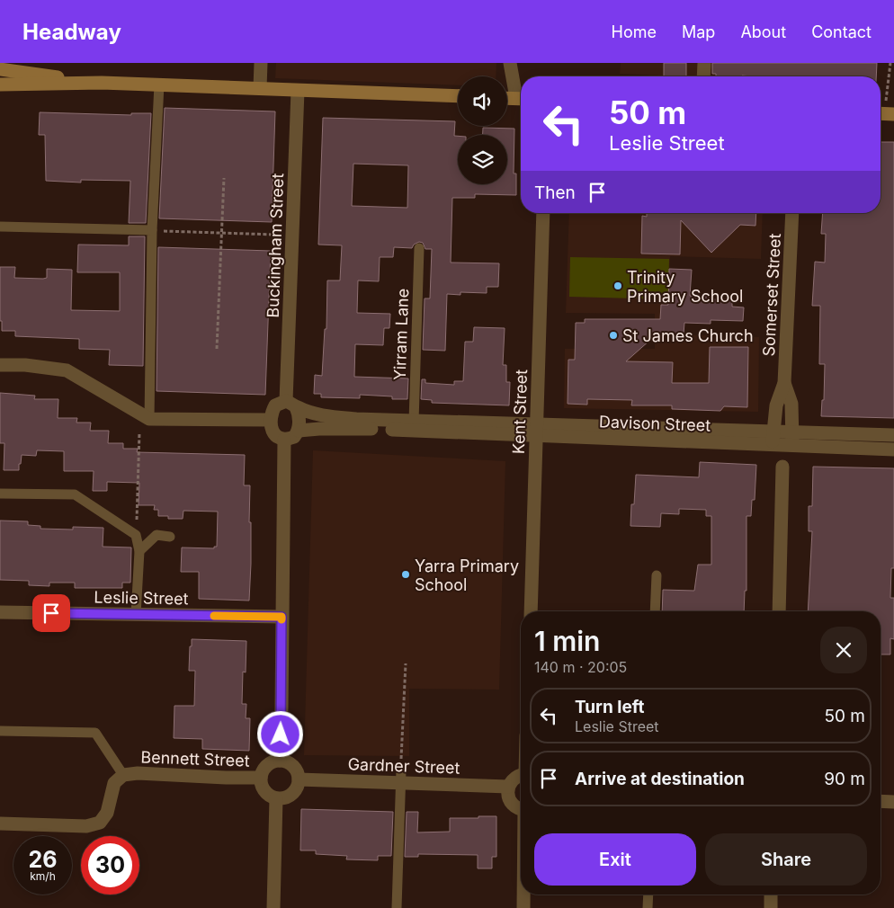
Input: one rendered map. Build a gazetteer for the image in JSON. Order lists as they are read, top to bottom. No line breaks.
{"streets":{"street":["Buckingham Street","Somerset Street","Kent Street","Davison Street","Leslie Street","Bennett Street","Gardner Street"],"lane":["Yirram Lane"]},"crossings":[["Buckingham Street","Davison Street"],["Somerset Street","Davison Street"],["Yirram Lane","Davison Street"],["Kent Street","Davison Street"],["Bennett Street","Gardner Street"]],"places":["Trinity Primary School","St James Church","Yarra Primary School"],"page":{"header":"Headway","nav":["Home","Map","About","Contact"],"turn":["50 m","Leslie Street"],"then":"Then","heading":["1 min","140 m · 20:05"],"list":[{"name":"Turn left","note":"Leslie Street","value":"50 m"},{"name":"Arrive at destination","value":"90 m"}],"buttons":["Exit","Share"],"speed":"26 km/h","limit":"30"}}
